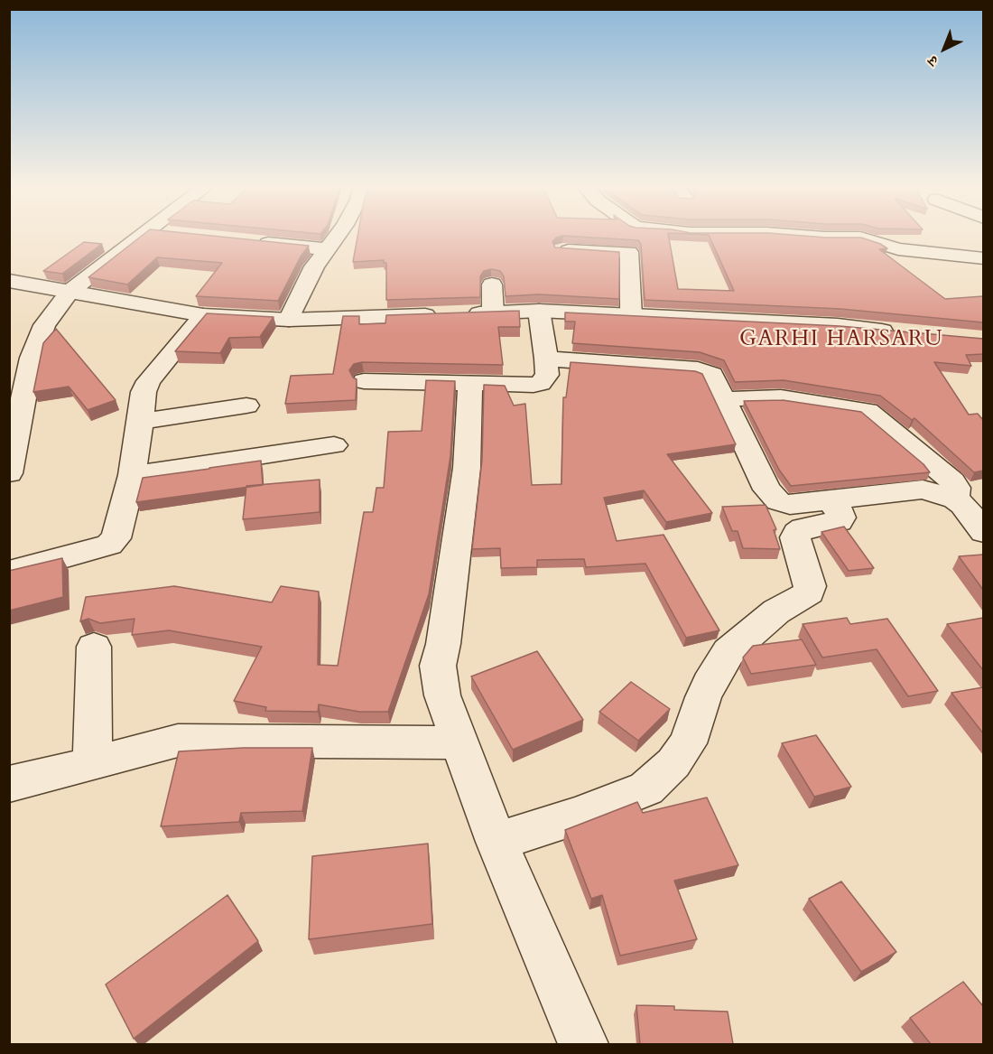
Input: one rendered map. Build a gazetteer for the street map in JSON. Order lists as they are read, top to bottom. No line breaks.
{"districts":["GARHI HARSARU"],"north":"bottom left"}
